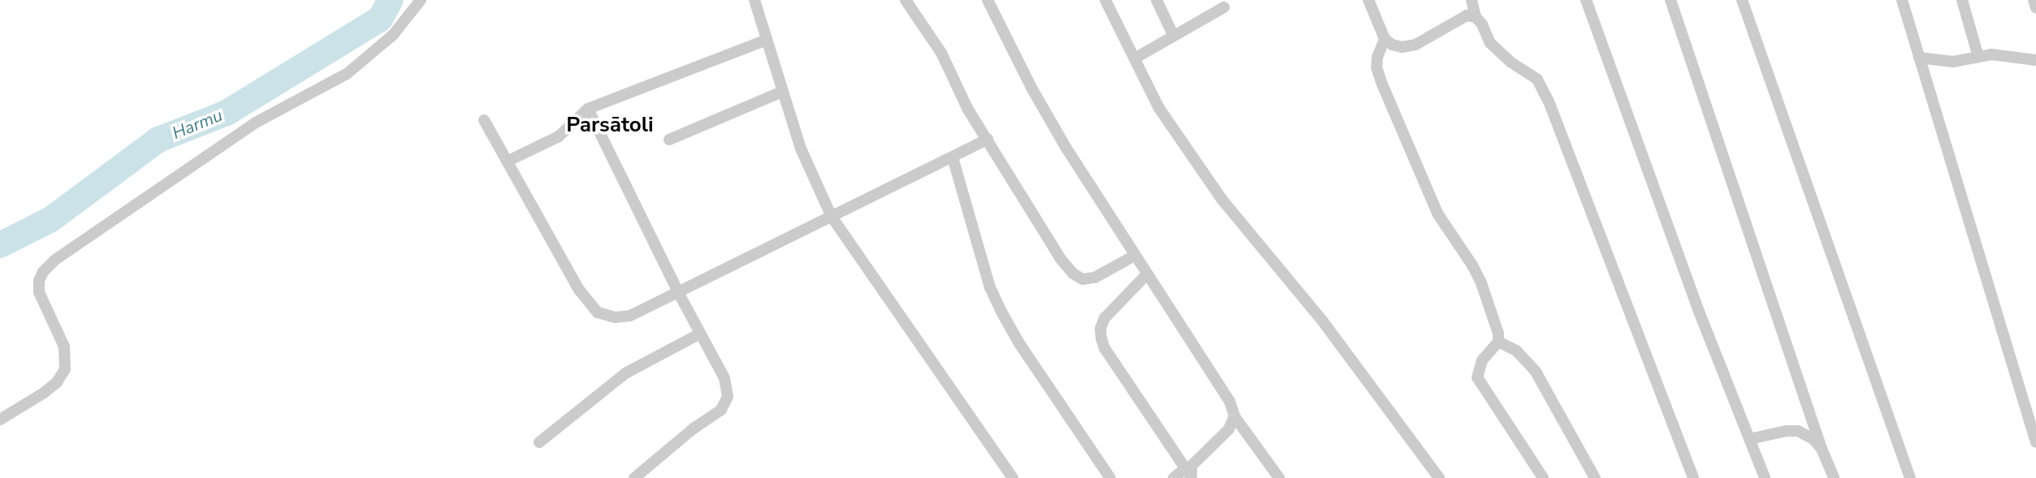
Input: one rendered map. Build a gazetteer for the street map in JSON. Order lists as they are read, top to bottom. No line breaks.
{"districts":["Parsātoli"],"water":["Harmu"]}
